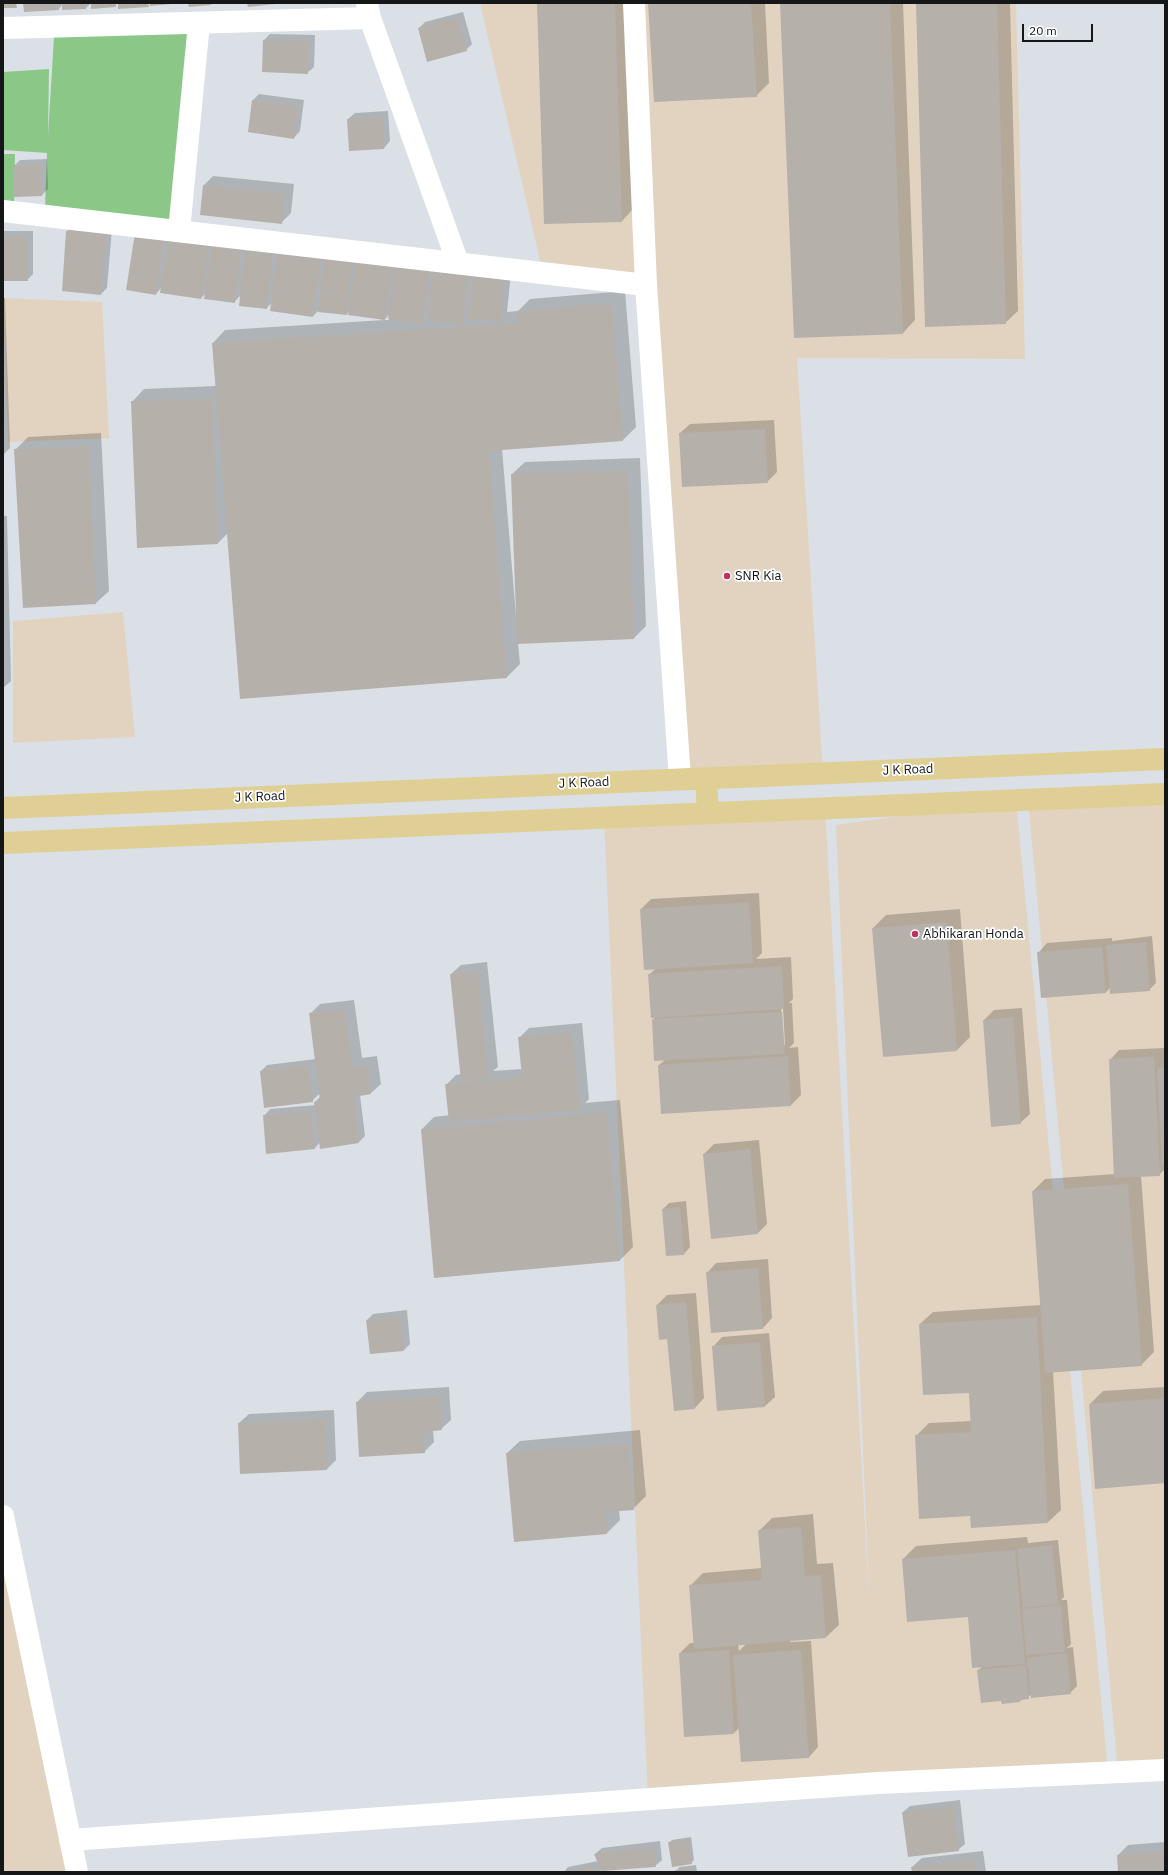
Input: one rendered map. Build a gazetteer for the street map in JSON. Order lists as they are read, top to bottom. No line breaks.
{"streets":{"main road":["J K Road"]},"places":["SNR Kia","Abhikaran Honda"],"scale_bar":"20 m"}
